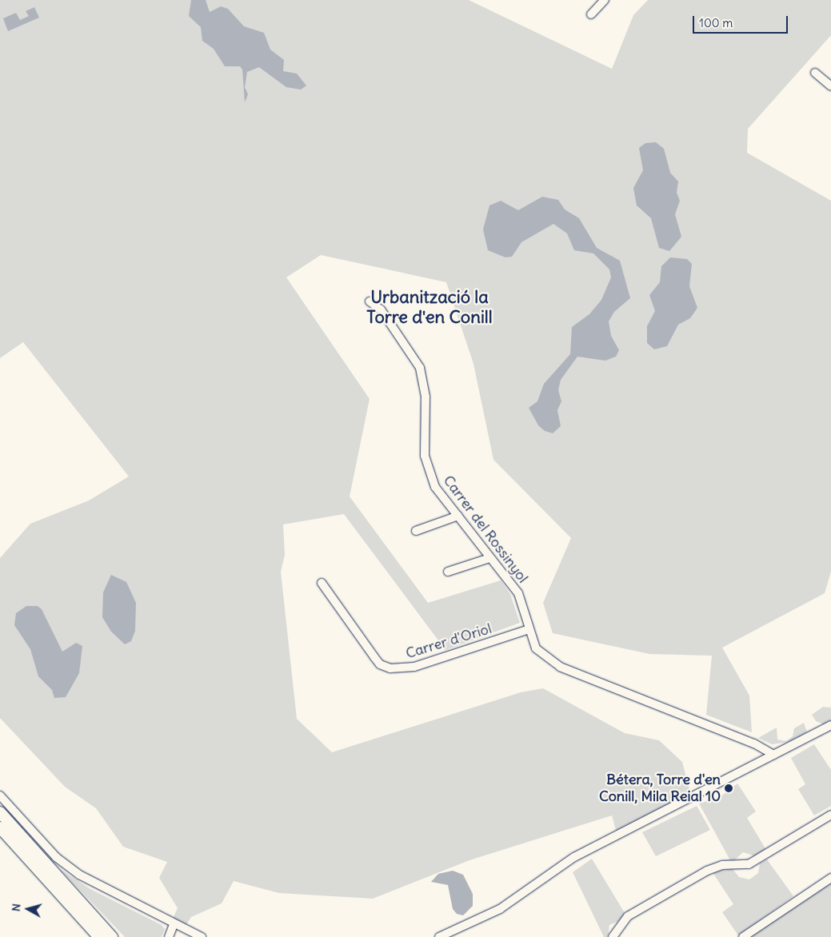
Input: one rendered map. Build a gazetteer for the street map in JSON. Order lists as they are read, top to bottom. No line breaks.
{"streets":{"street":["Carrer del Rossinyol","Carrer d'Oriol"]},"crossings":[["Carrer del Rossinyol","Carrer d'Oriol"]],"districts":["Urbanització la Torre d'en Conill"],"places":["Bétera, Torre d'en Conill, Mila Reial 10"],"scale_bar":"100 m","north":"left"}
